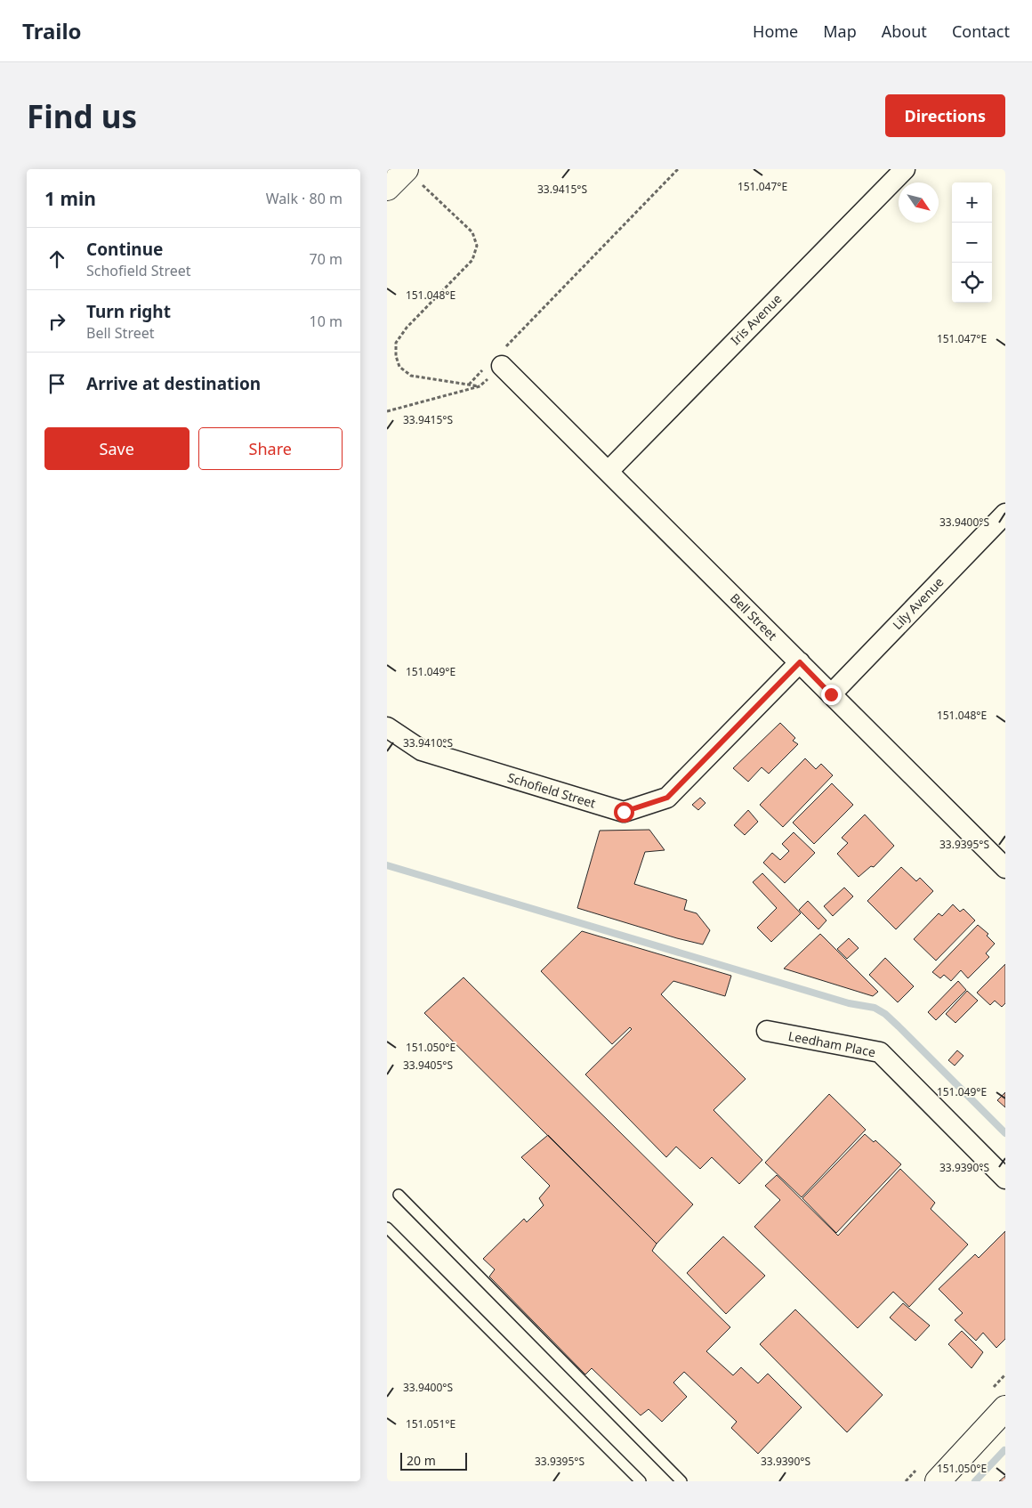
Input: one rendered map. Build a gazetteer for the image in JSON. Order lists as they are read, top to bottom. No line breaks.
{"streets":{"street":["Iris Avenue","Lily Avenue","Bell Street","Schofield Street","Leedham Place"]},"crossings":[["Iris Avenue","Bell Street"],["Lily Avenue","Bell Street"],["Bell Street","Schofield Street"]],"scale_bar":"20 m","north":"bottom right","page":{"header":"Trailo","nav":["Home","Map","About","Contact"],"buttons":["Directions",["Save","Share"]],"title":"Find us","heading":["1 min","Walk · 80 m"],"map_buttons":["+","−"],"list":[["Continue","Schofield Street","70 m"],["Turn right","Bell Street","10 m"],"Arrive at destination"],"scale":"20 m"},"coordinates":["151.047°E","33.9415°S","151.048°E","33.9400°S","151.049°E","33.9410°S","33.9395°S","151.050°E","33.9405°S","33.9390°S","151.051°E"]}
